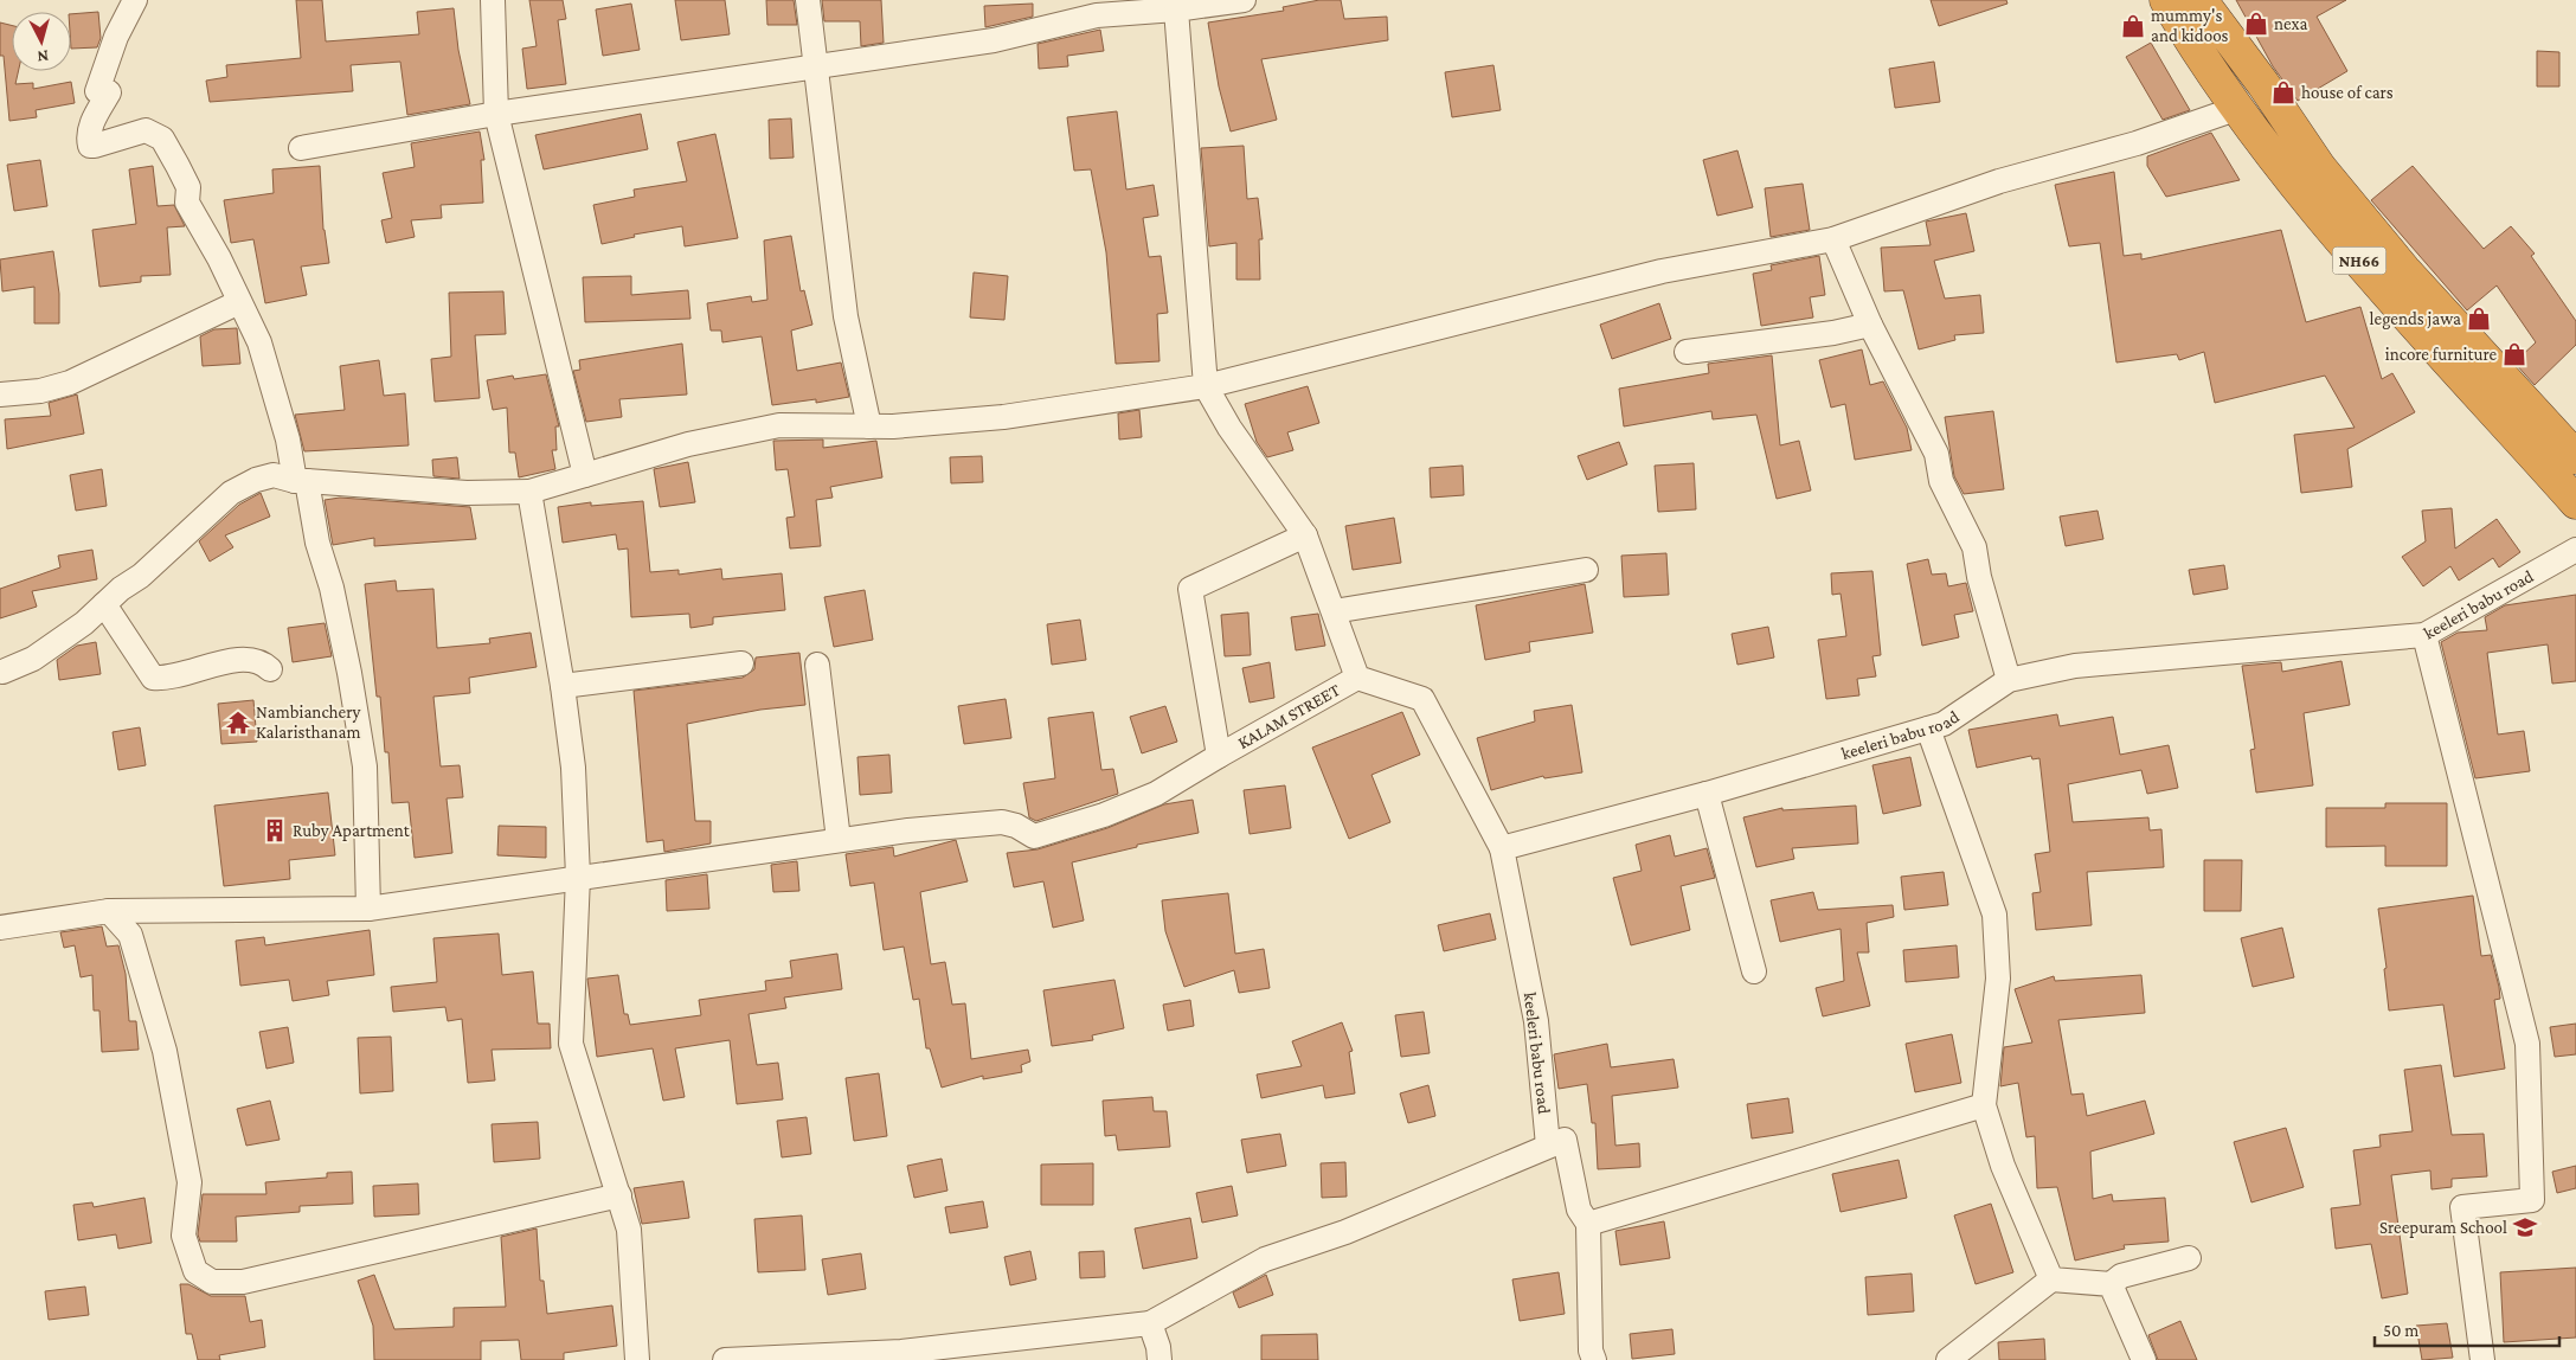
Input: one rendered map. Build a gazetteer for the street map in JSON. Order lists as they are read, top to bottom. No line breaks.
{"streets":{"highway":["NH66"],"street":["keeleri babu road","KALAM STREET"]},"places":{"shop":["nexa","mummy's and kidoos","house of cars","legends jawa","incore furniture"],"temple":["Nambianchery Kalaristhanam"],"building":["Ruby Apartment"],"school or university":["Sreepuram School"]},"scale_bar":"50 m","north":"bottom"}
